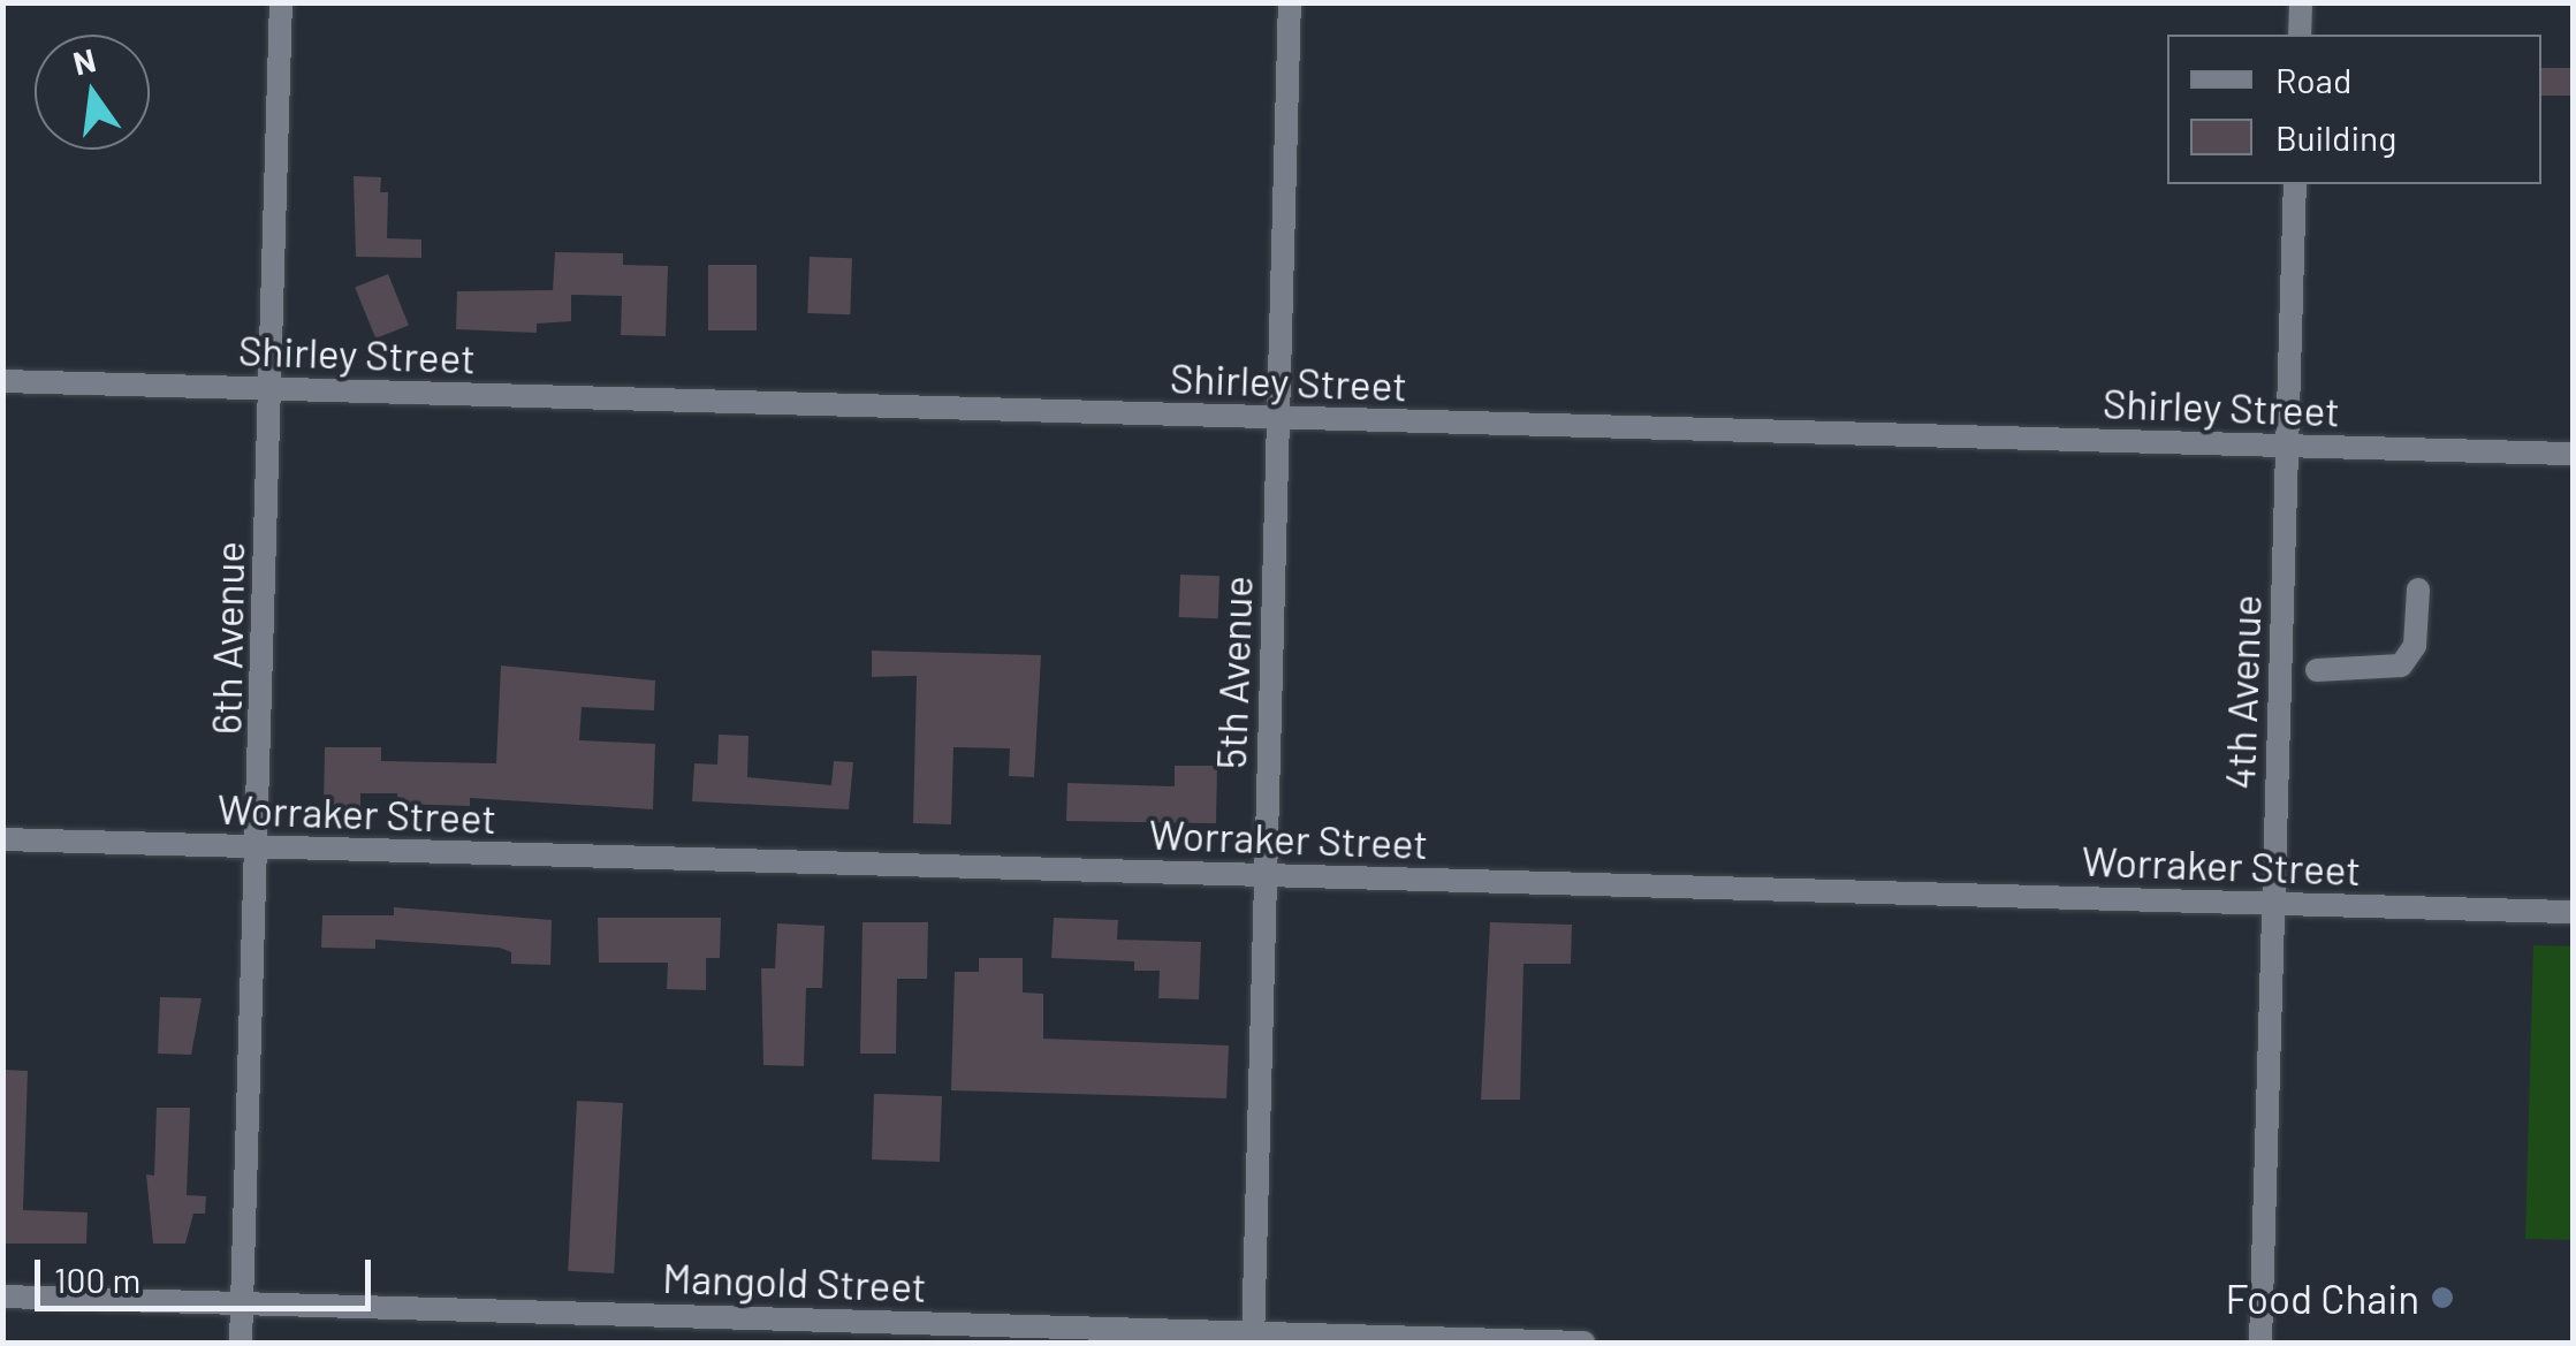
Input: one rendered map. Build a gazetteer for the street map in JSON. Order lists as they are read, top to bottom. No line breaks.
{"streets":{"street":["Shirley Street","6th Avenue","5th Avenue","4th Avenue","Worraker Street","Mangold Street"]},"crossings":[["Shirley Street","6th Avenue"],["Shirley Street","5th Avenue"],["Shirley Street","4th Avenue"],["6th Avenue","Worraker Street"],["6th Avenue","Mangold Street"],["5th Avenue","Worraker Street"],["5th Avenue","Mangold Street"],["4th Avenue","Worraker Street"]],"places":["Food Chain"],"legend":["Road","Building"],"scale_bar":"100 m","north":"top"}
